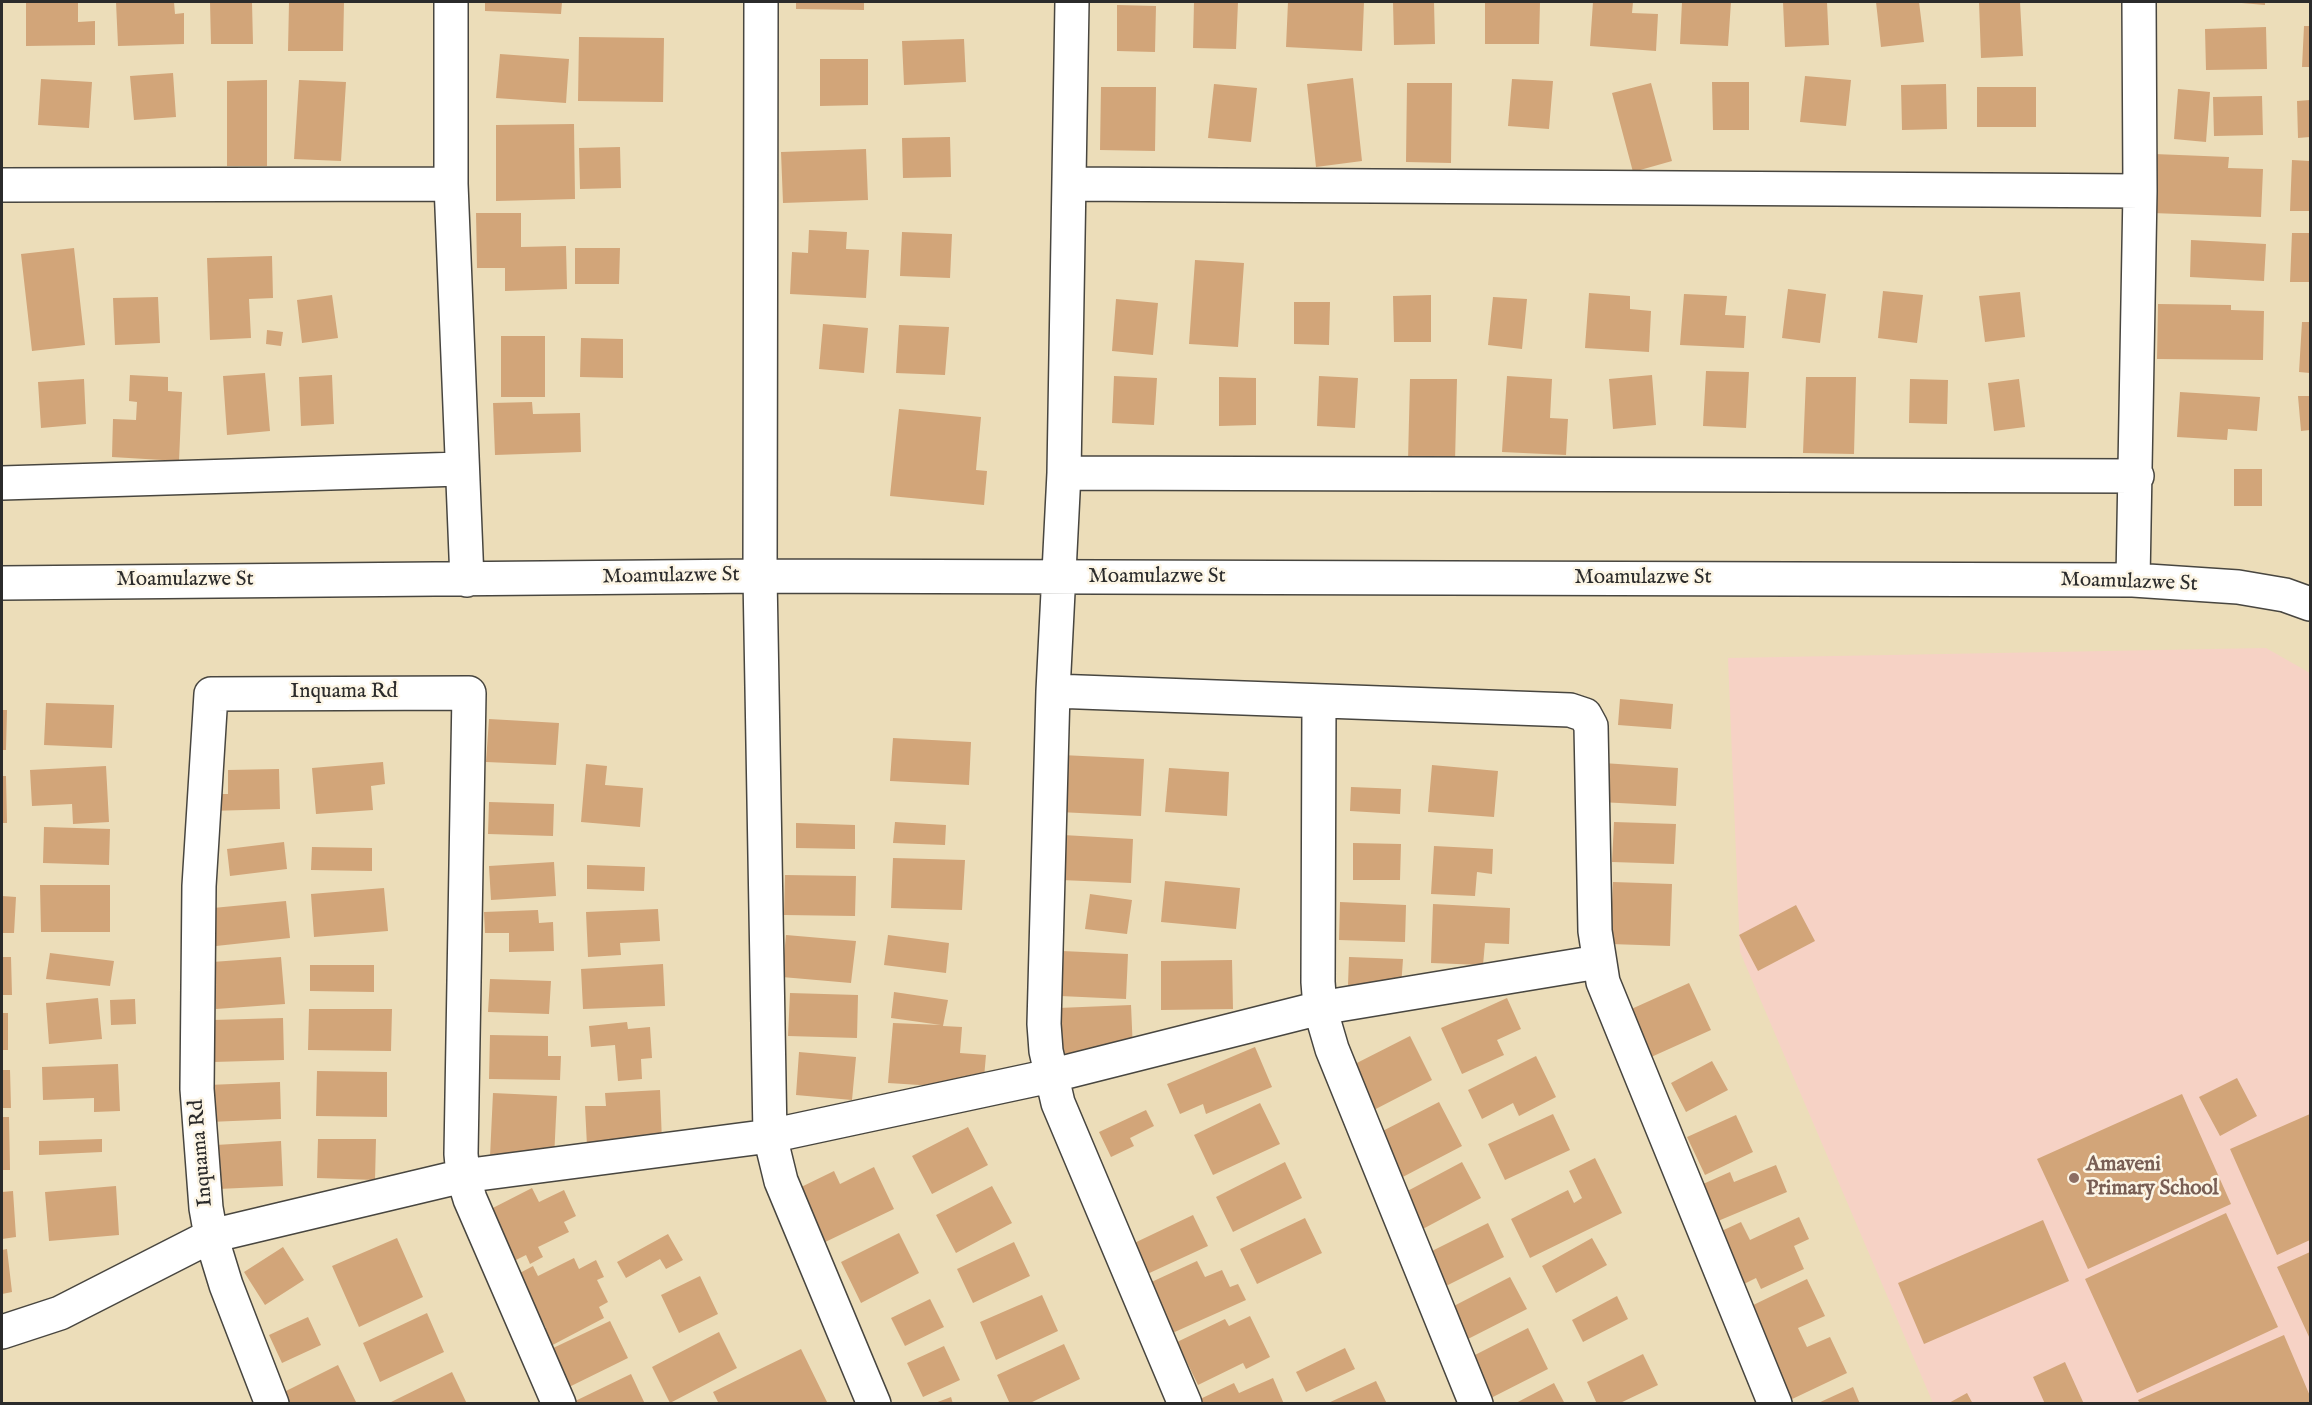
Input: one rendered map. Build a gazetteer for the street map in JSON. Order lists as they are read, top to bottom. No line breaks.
{"streets":{"street":["Moamulazwe St","Inquama Rd"]},"places":["Amaveni Primary School"]}
